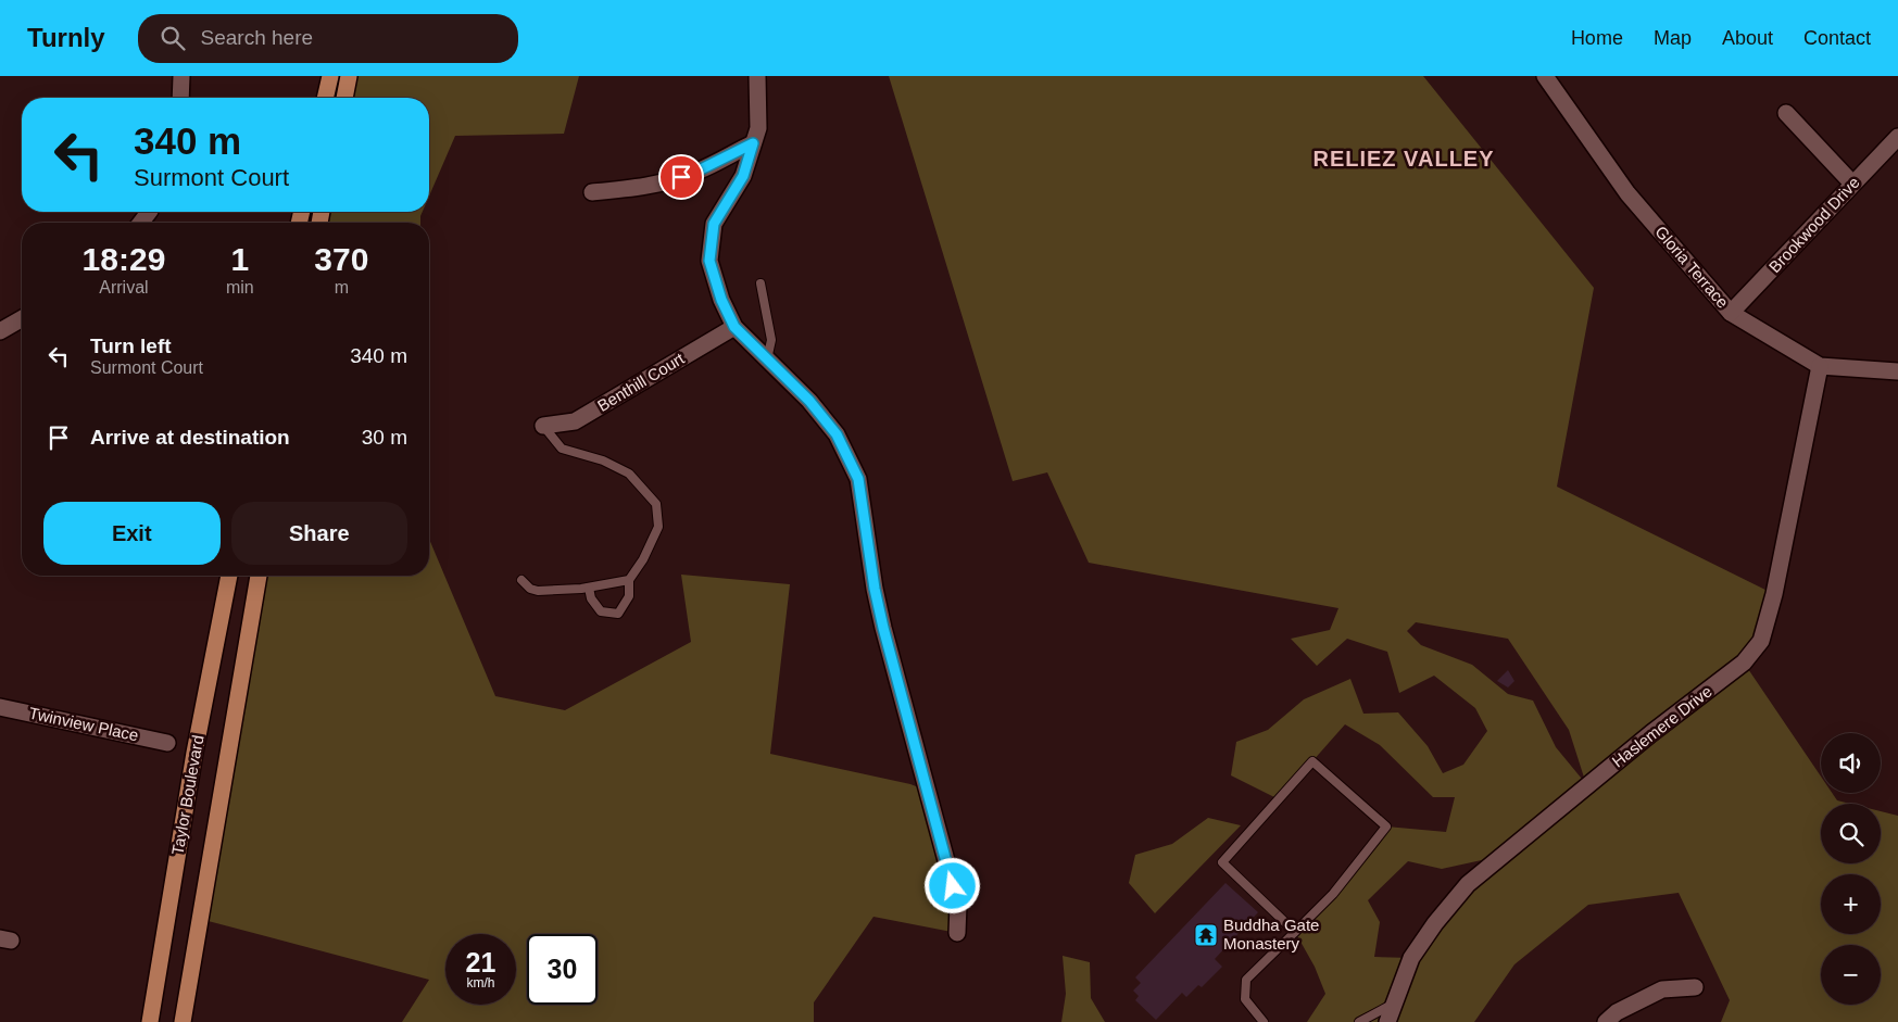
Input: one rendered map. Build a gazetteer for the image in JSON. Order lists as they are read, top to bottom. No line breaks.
{"streets":{"main road":["Taylor Boulevard"],"street":["Brookwood Drive","Gloria Terrace","Benthill Court","Twinview Place","Haslemere Drive"]},"crossings":[["Brookwood Drive","Gloria Terrace"],["Gloria Terrace","Haslemere Drive"]],"districts":["RELIEZ VALLEY"],"places":{"temple":["Buddha Gate Monastery"]},"page":{"header":"Turnly","search":"Search here","nav":["Home","Map","About","Contact"],"turn":["340 m","Surmont Court"],"eta":["18:29","Arrival","1","min","370","m"],"list":[{"name":"Turn left","note":"Surmont Court","value":"340 m"},{"name":"Arrive at destination","value":"30 m"}],"buttons":["Exit","Share"],"map_buttons":["+","−"],"speed":"21 km/h","limit":"30"}}
